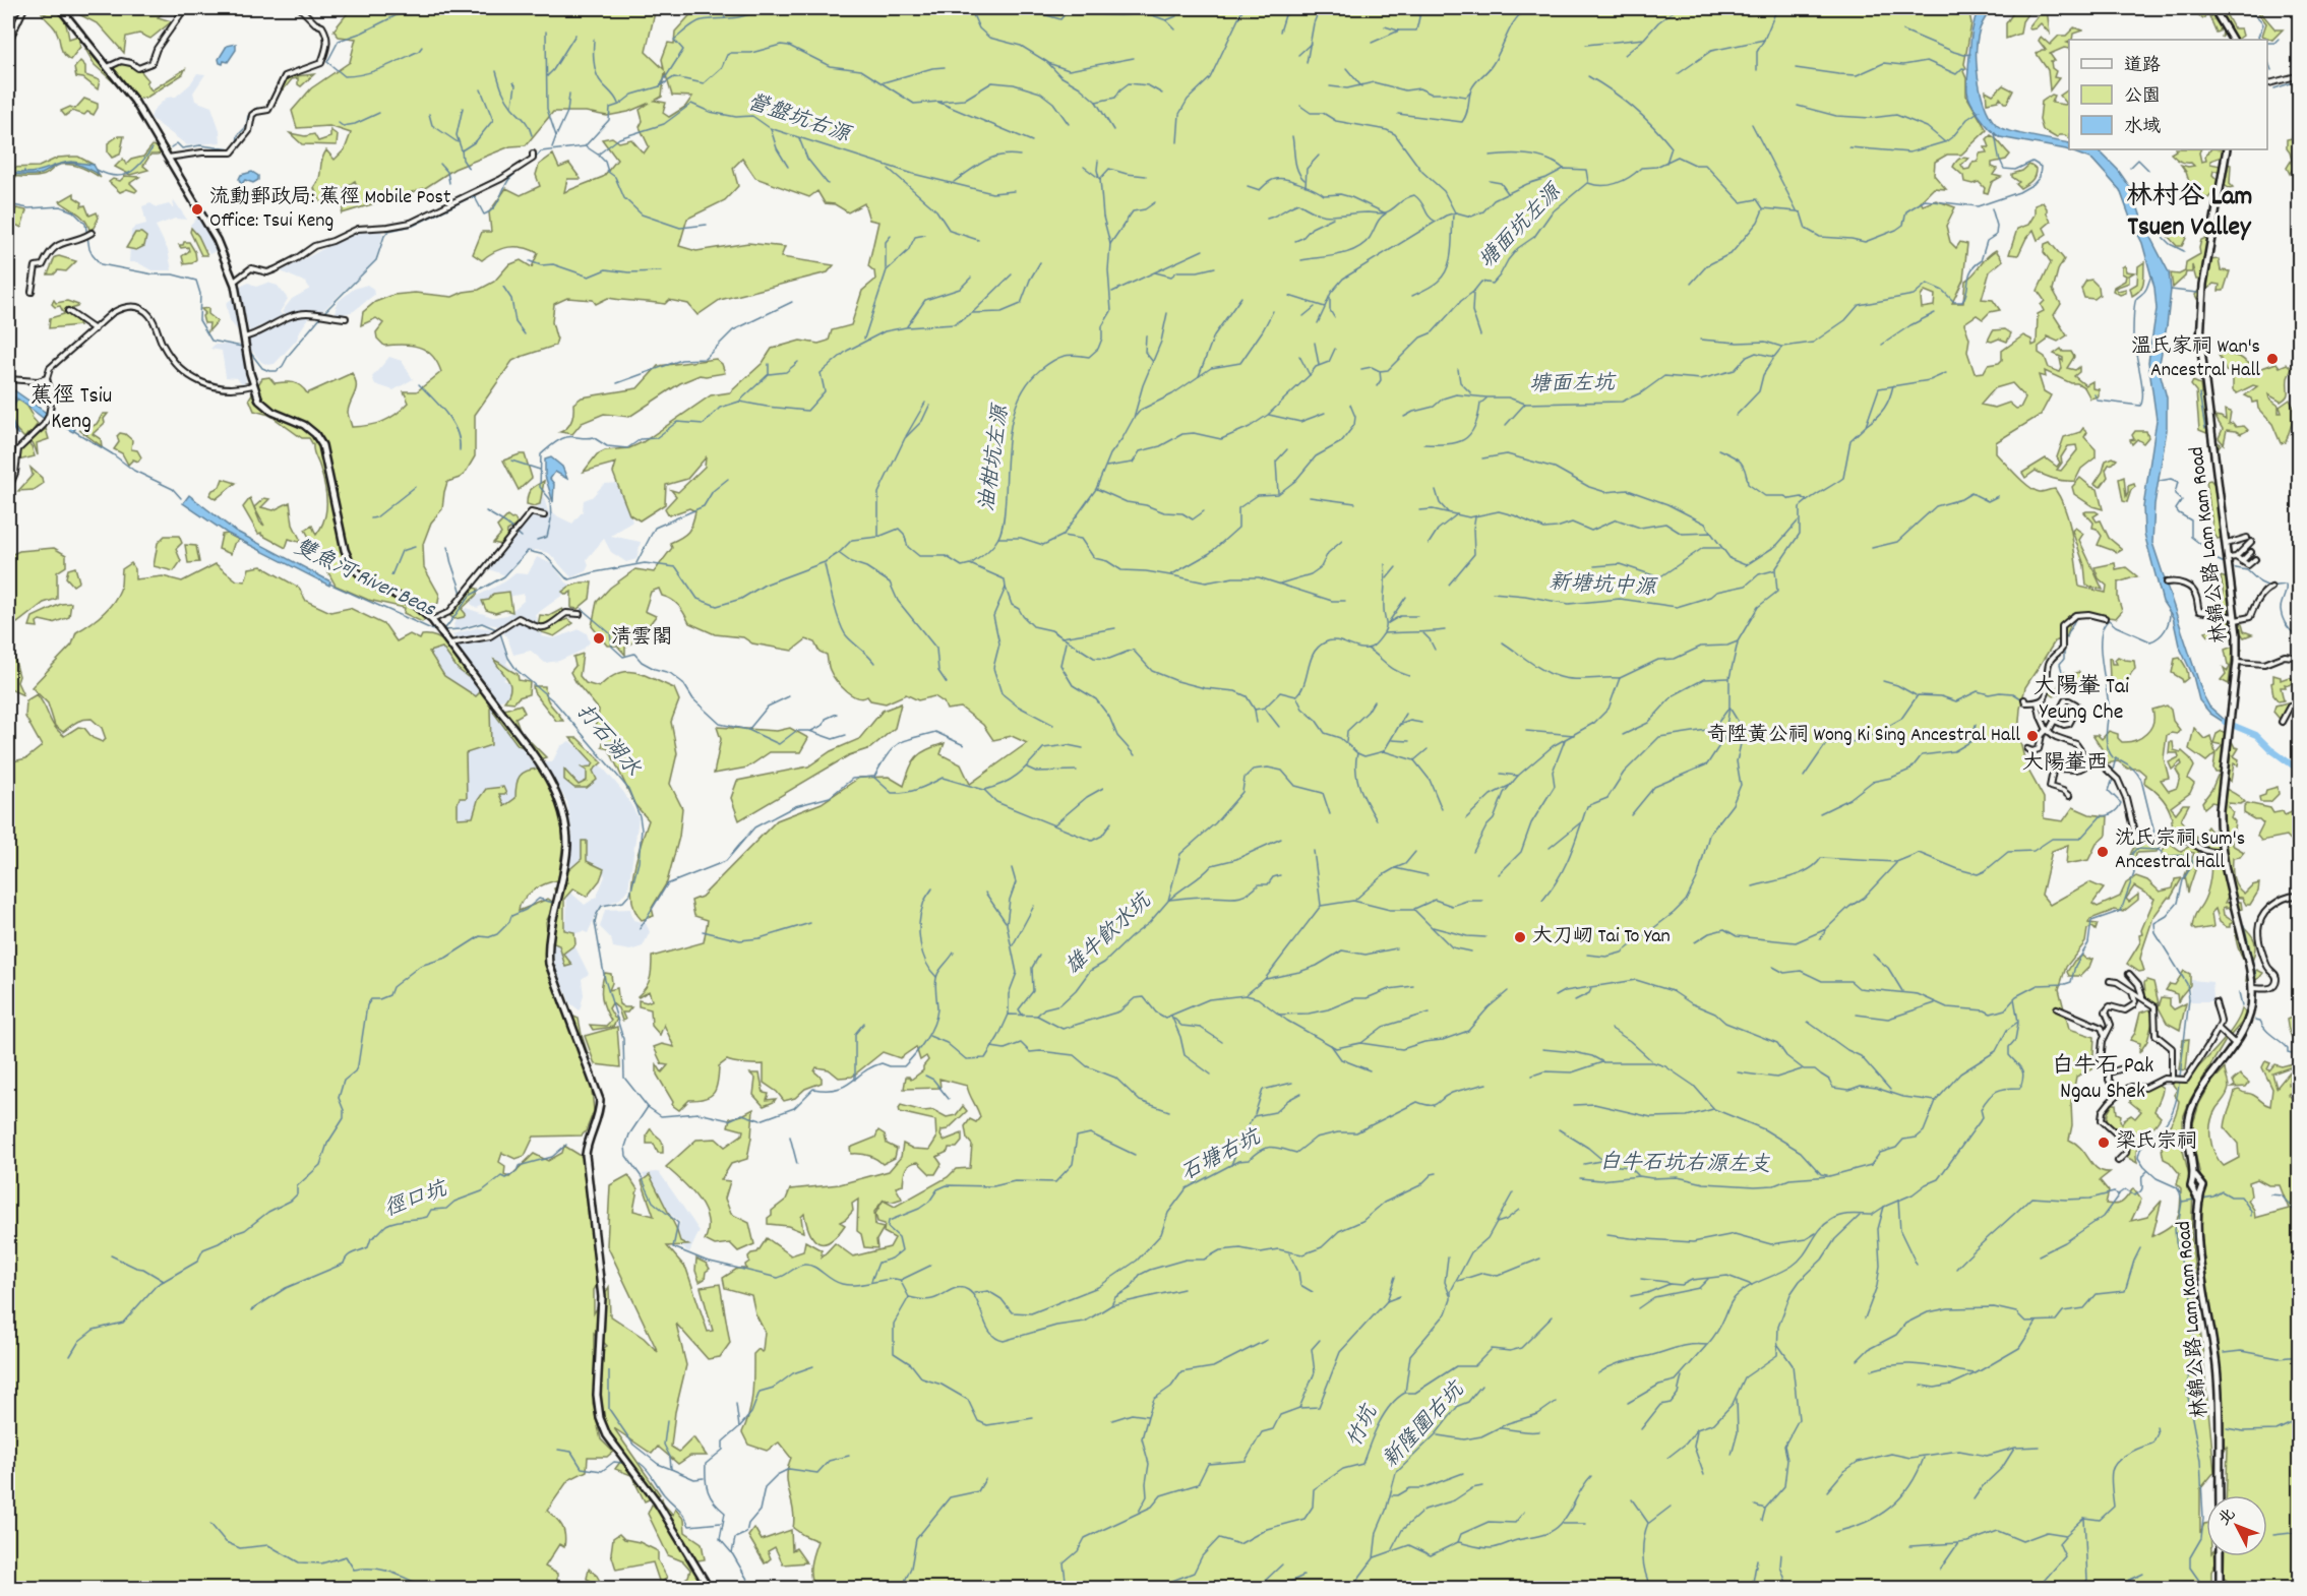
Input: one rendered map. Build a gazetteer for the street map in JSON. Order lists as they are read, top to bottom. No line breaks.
{"streets":{"main road":["林錦公路 Lam Kam Road"]},"districts":["林村谷 Lam Tsuen Valley","蕉徑 Tsiu Keng","大陽輋 Tai Yeung Che","大陽輋西","白牛石 Pak Ngau Shek"],"water":["營盤坑右源","塘面坑左源","塘面左坑","油柑坑左源","雙魚河 River Beas","新塘坑中源","打石湖水","雄牛飲水坑","石塘右坑","白牛石坑右源左支","徑口坑","新隆圍右坑","竹坑"],"places":["流動郵政局: 蕉徑 Mobile Post Office: Tsui Keng","溫氏家祠 Wan's Ancestral Hall","清雲閣","奇陞黃公祠 Wong Ki Sing Ancestral Hall","沈氏宗祠 Sum's Ancestral Hall","大刀屻 Tai To Yan","梁氏宗祠"],"legend":["道路","公園","水域"],"north":"top left"}
